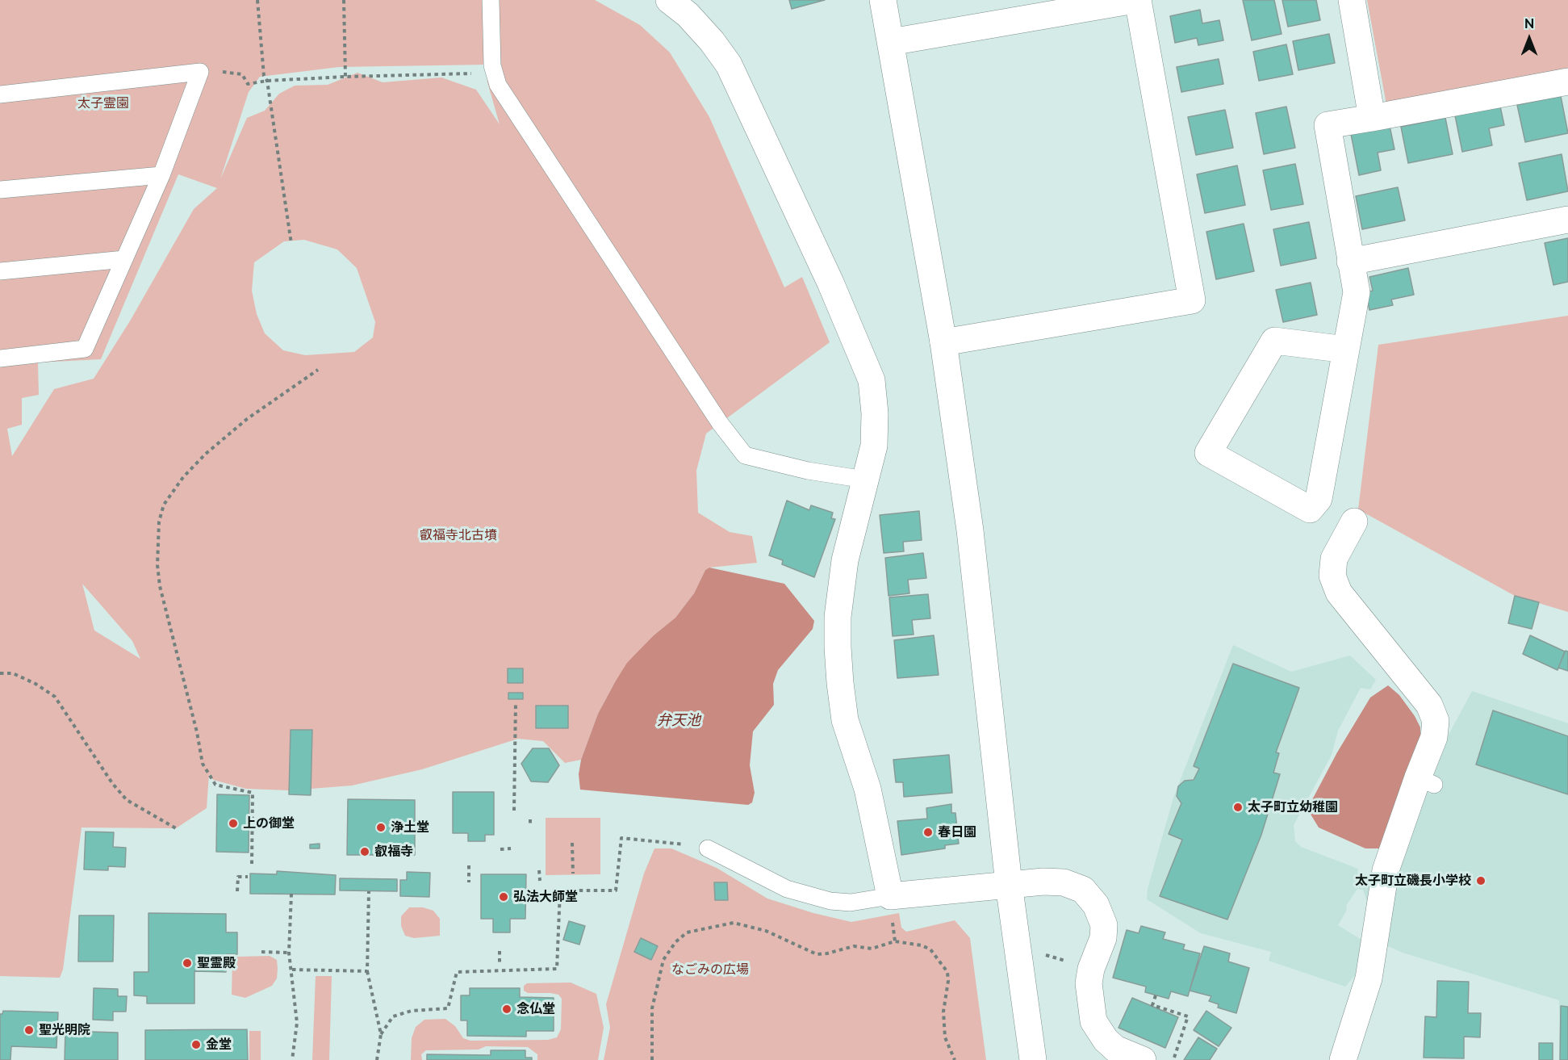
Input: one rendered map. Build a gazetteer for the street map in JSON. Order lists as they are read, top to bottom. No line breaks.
{"water":["弁天池"],"parks":["太子霊園","叡福寺北古墳","なごみの広場"],"places":["太子町立幼稚園","上の御堂","浄土堂","春日園","叡福寺","太子町立磯長小学校","弘法大師堂","聖霊殿","念仏堂","聖光明院","金堂"],"north":"top"}
